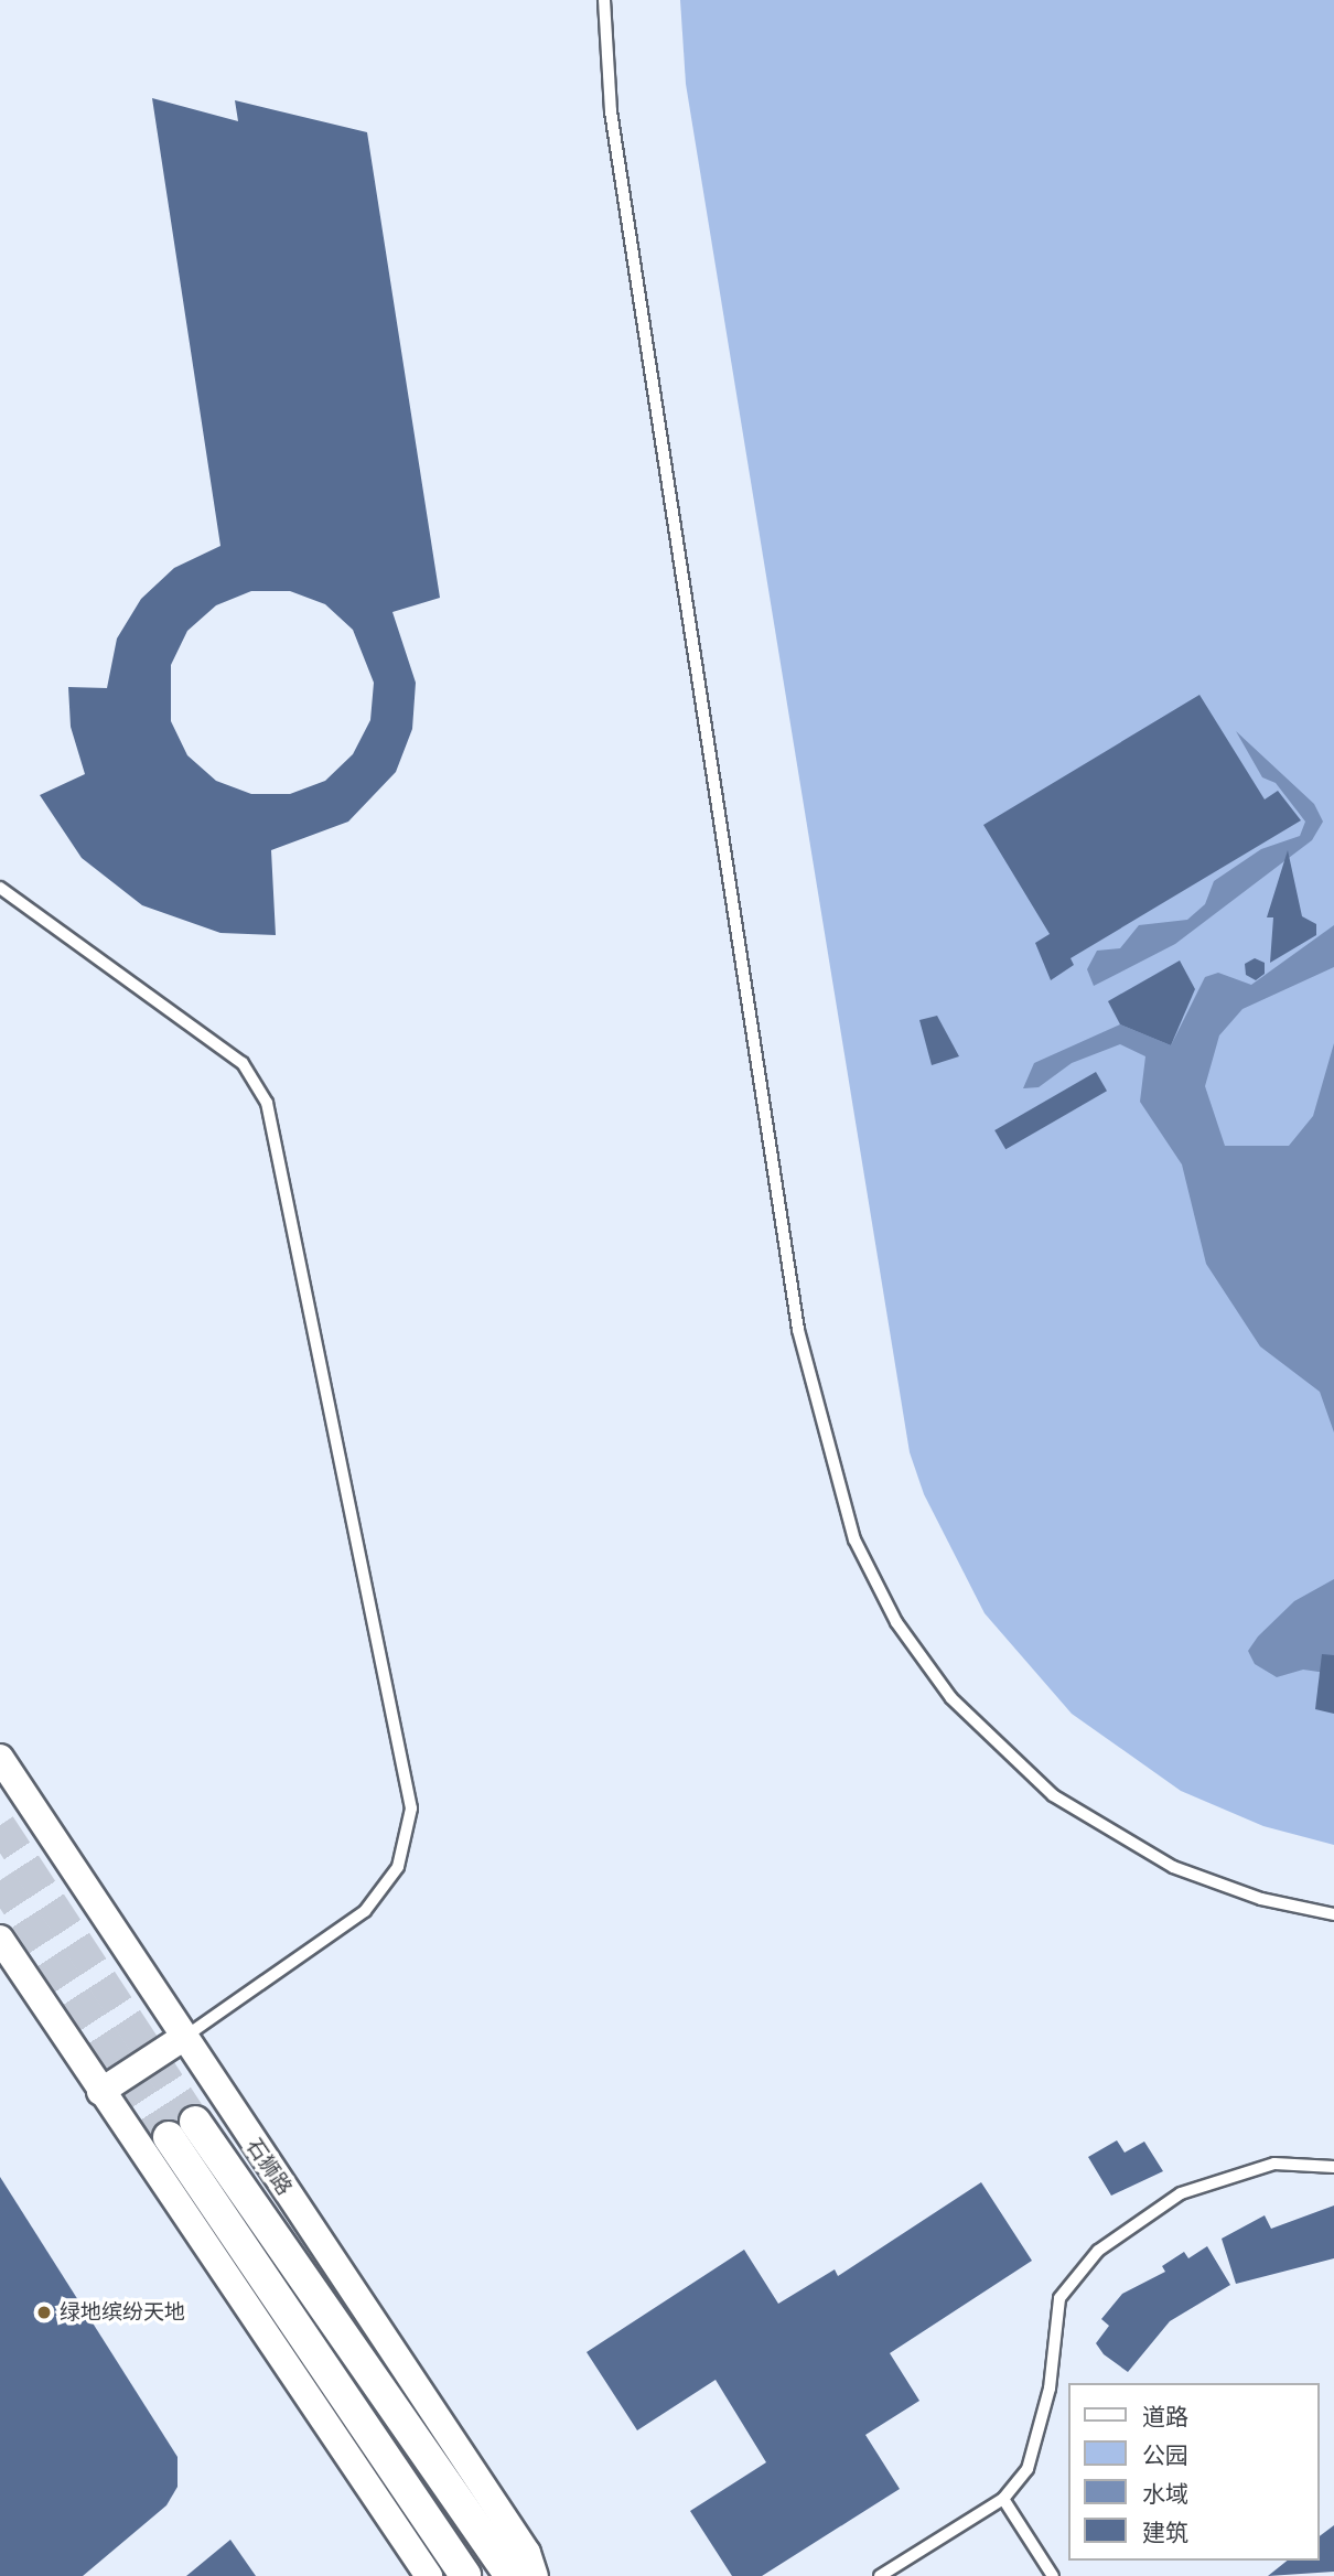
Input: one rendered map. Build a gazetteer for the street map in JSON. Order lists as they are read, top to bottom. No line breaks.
{"streets":{"main road":["石狮路"]},"places":["绿地缤纷天地"],"legend":["道路","公园","水域","建筑"]}
